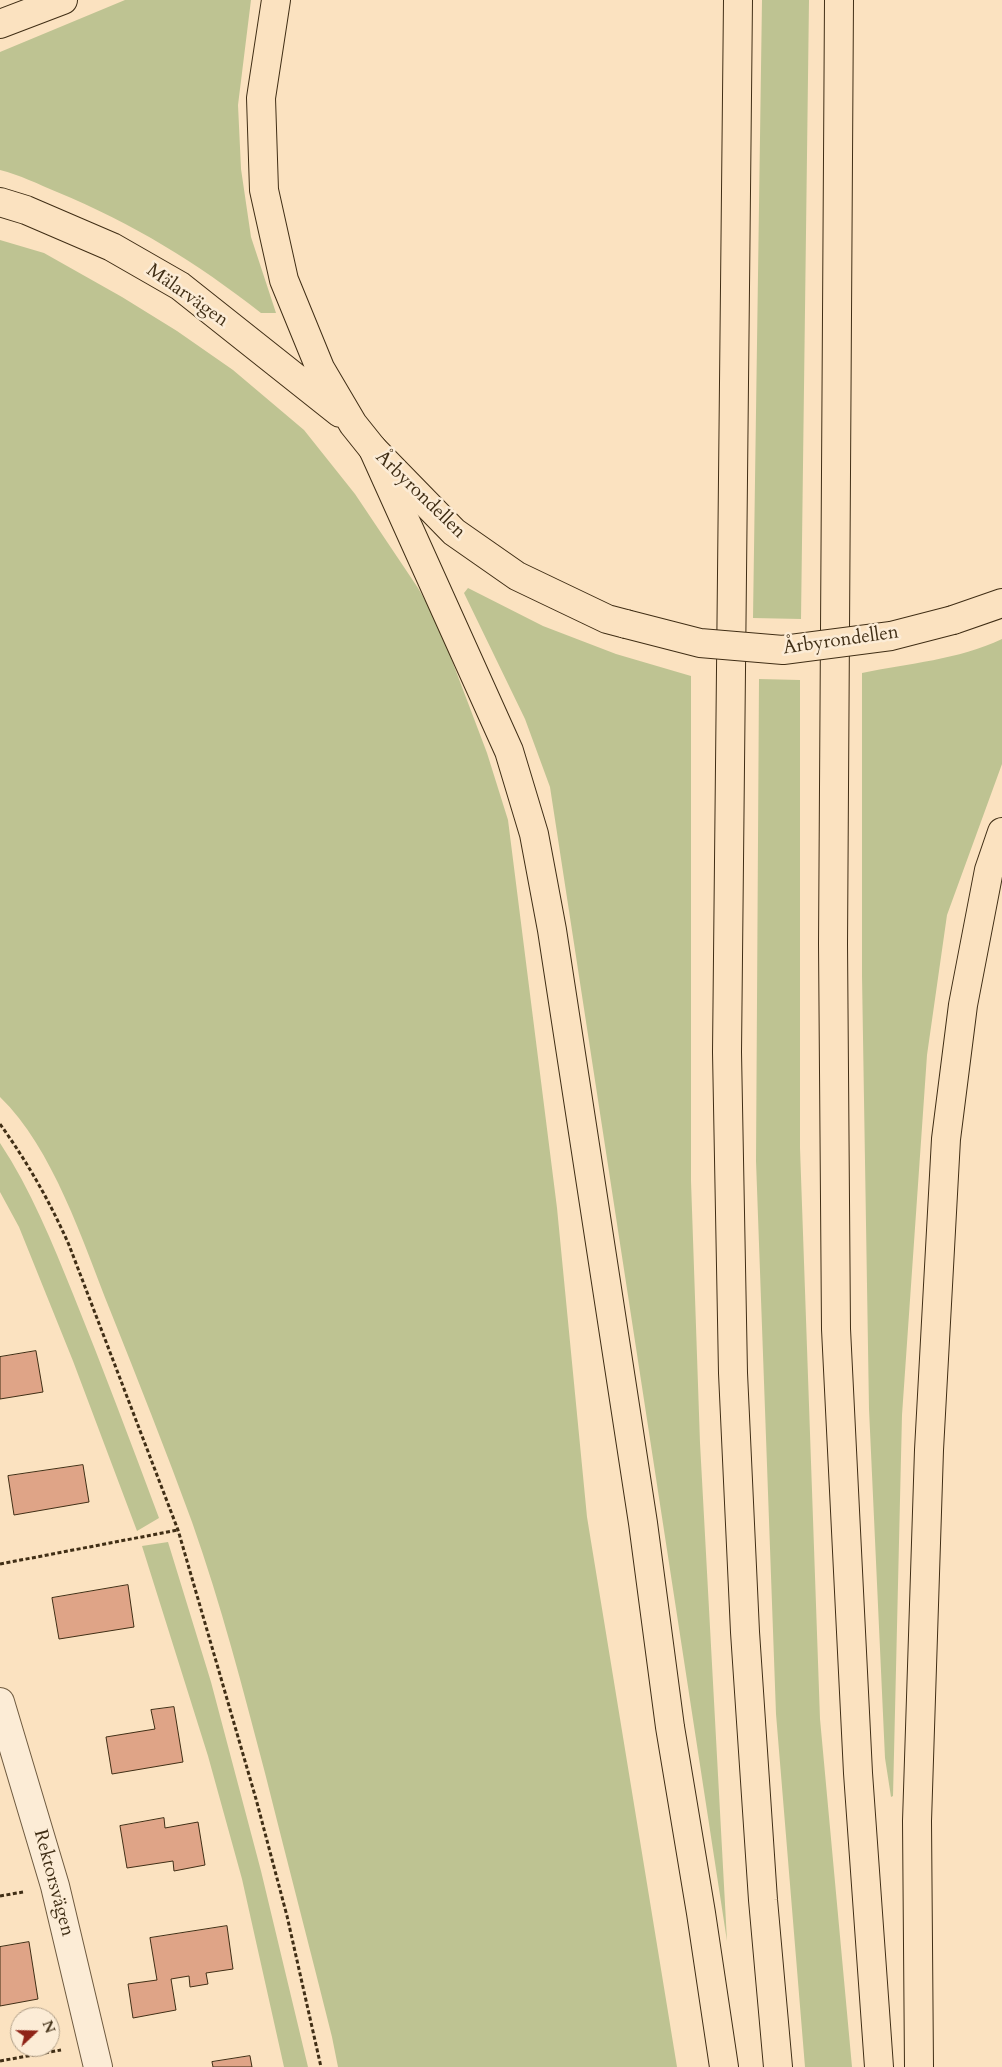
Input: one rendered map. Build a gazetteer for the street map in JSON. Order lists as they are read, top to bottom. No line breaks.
{"streets":{"main road":["Mälarvägen","Årbyrondellen"],"street":["Rektorsvägen"]},"crossings":[["Mälarvägen","Årbyrondellen"]],"north":"right"}
